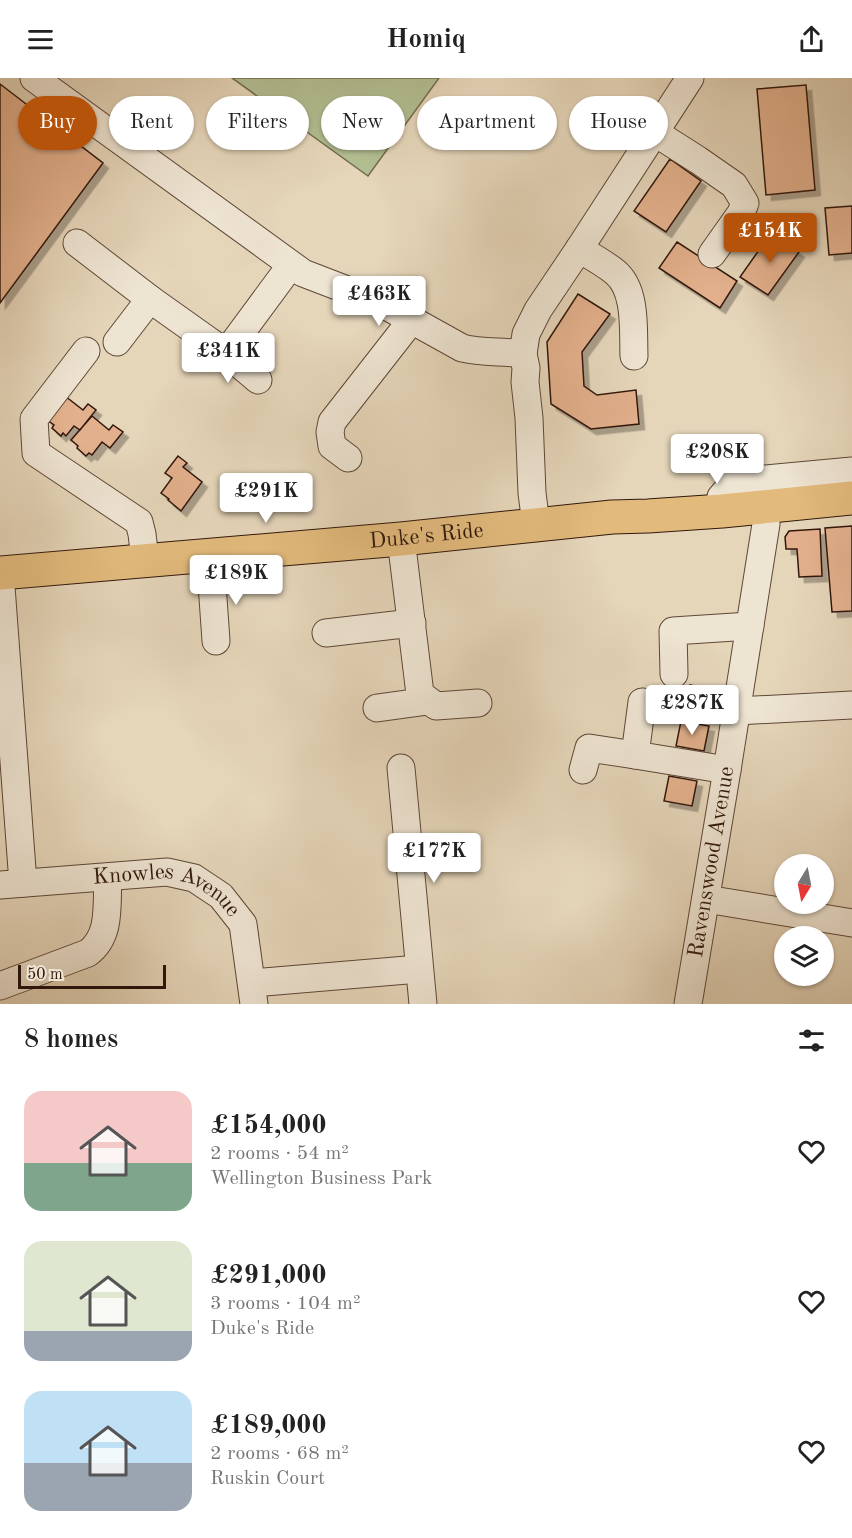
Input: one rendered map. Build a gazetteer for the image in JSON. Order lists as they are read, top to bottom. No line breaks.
{"streets":{"main road":["Duke's Ride"],"street":["Ravenswood Avenue","Knowles Avenue"]},"crossings":[["Duke's Ride","Ravenswood Avenue"]],"scale_bar":"50 m","north":"bottom","page":{"header":"Homiq","chip":["Buy","Rent","Filters","New","Apartment","House"],"price":["£154K","£463K","£341K","£208K","£291K","£189K","£287K","£177K"],"scale":"50 m","heading":"8 homes","list":[{"name":"£154,000","note":"2 rooms · 54 m² · Wellington Business Park"},{"name":"£291,000","note":"3 rooms · 104 m² · Duke's Ride"},{"name":"£189,000","note":"2 rooms · 68 m² · Ruskin Court"}]}}
